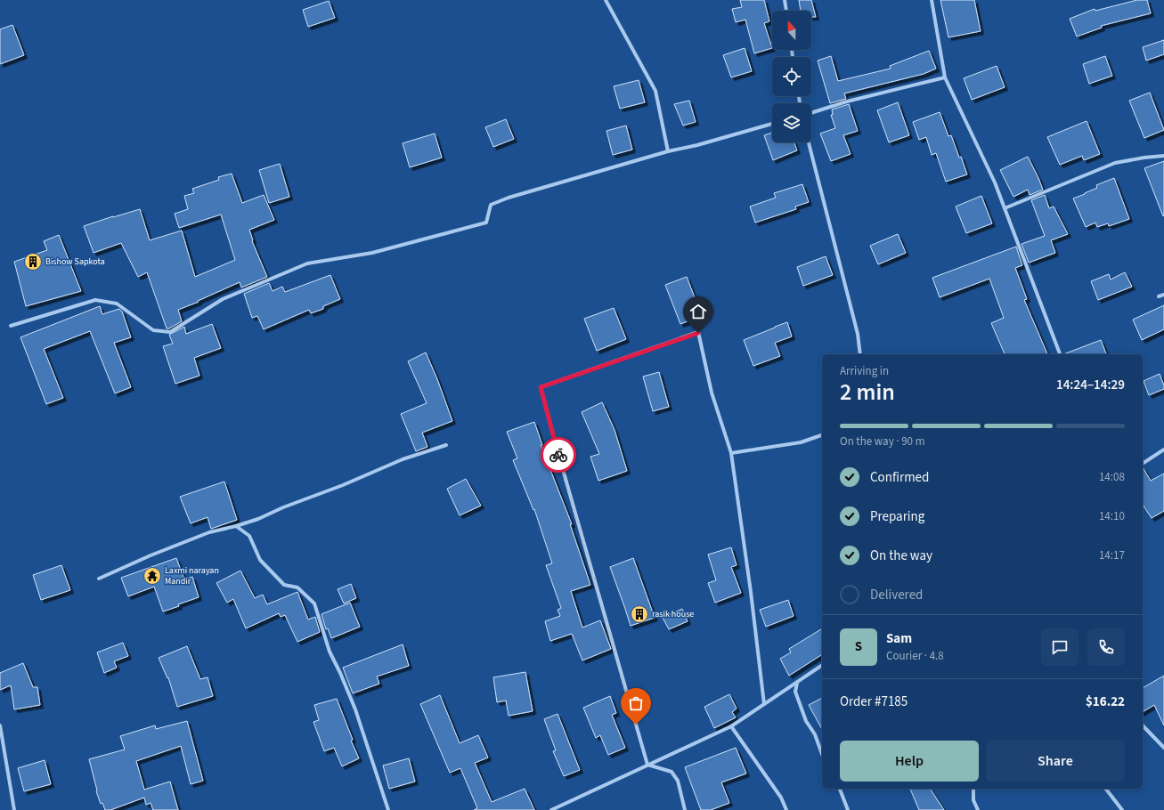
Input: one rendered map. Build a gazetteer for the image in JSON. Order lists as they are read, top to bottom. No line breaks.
{"places":{"building":["Bishow Sapkota","rasik house"],"temple":["Laxmi narayan Mandir"]},"north":"top","page":{"heading":["2 min","Arriving in","14:24–14:29"],"panel":["Sam","Courier · 4.8","Order #7185","$16.22"],"bar":"On the way · 90 m","list":[["Confirmed","14:08"],["Preparing","14:10"],["On the way","14:17"],"Delivered"],"round":"S","buttons":["Help","Share"]}}
